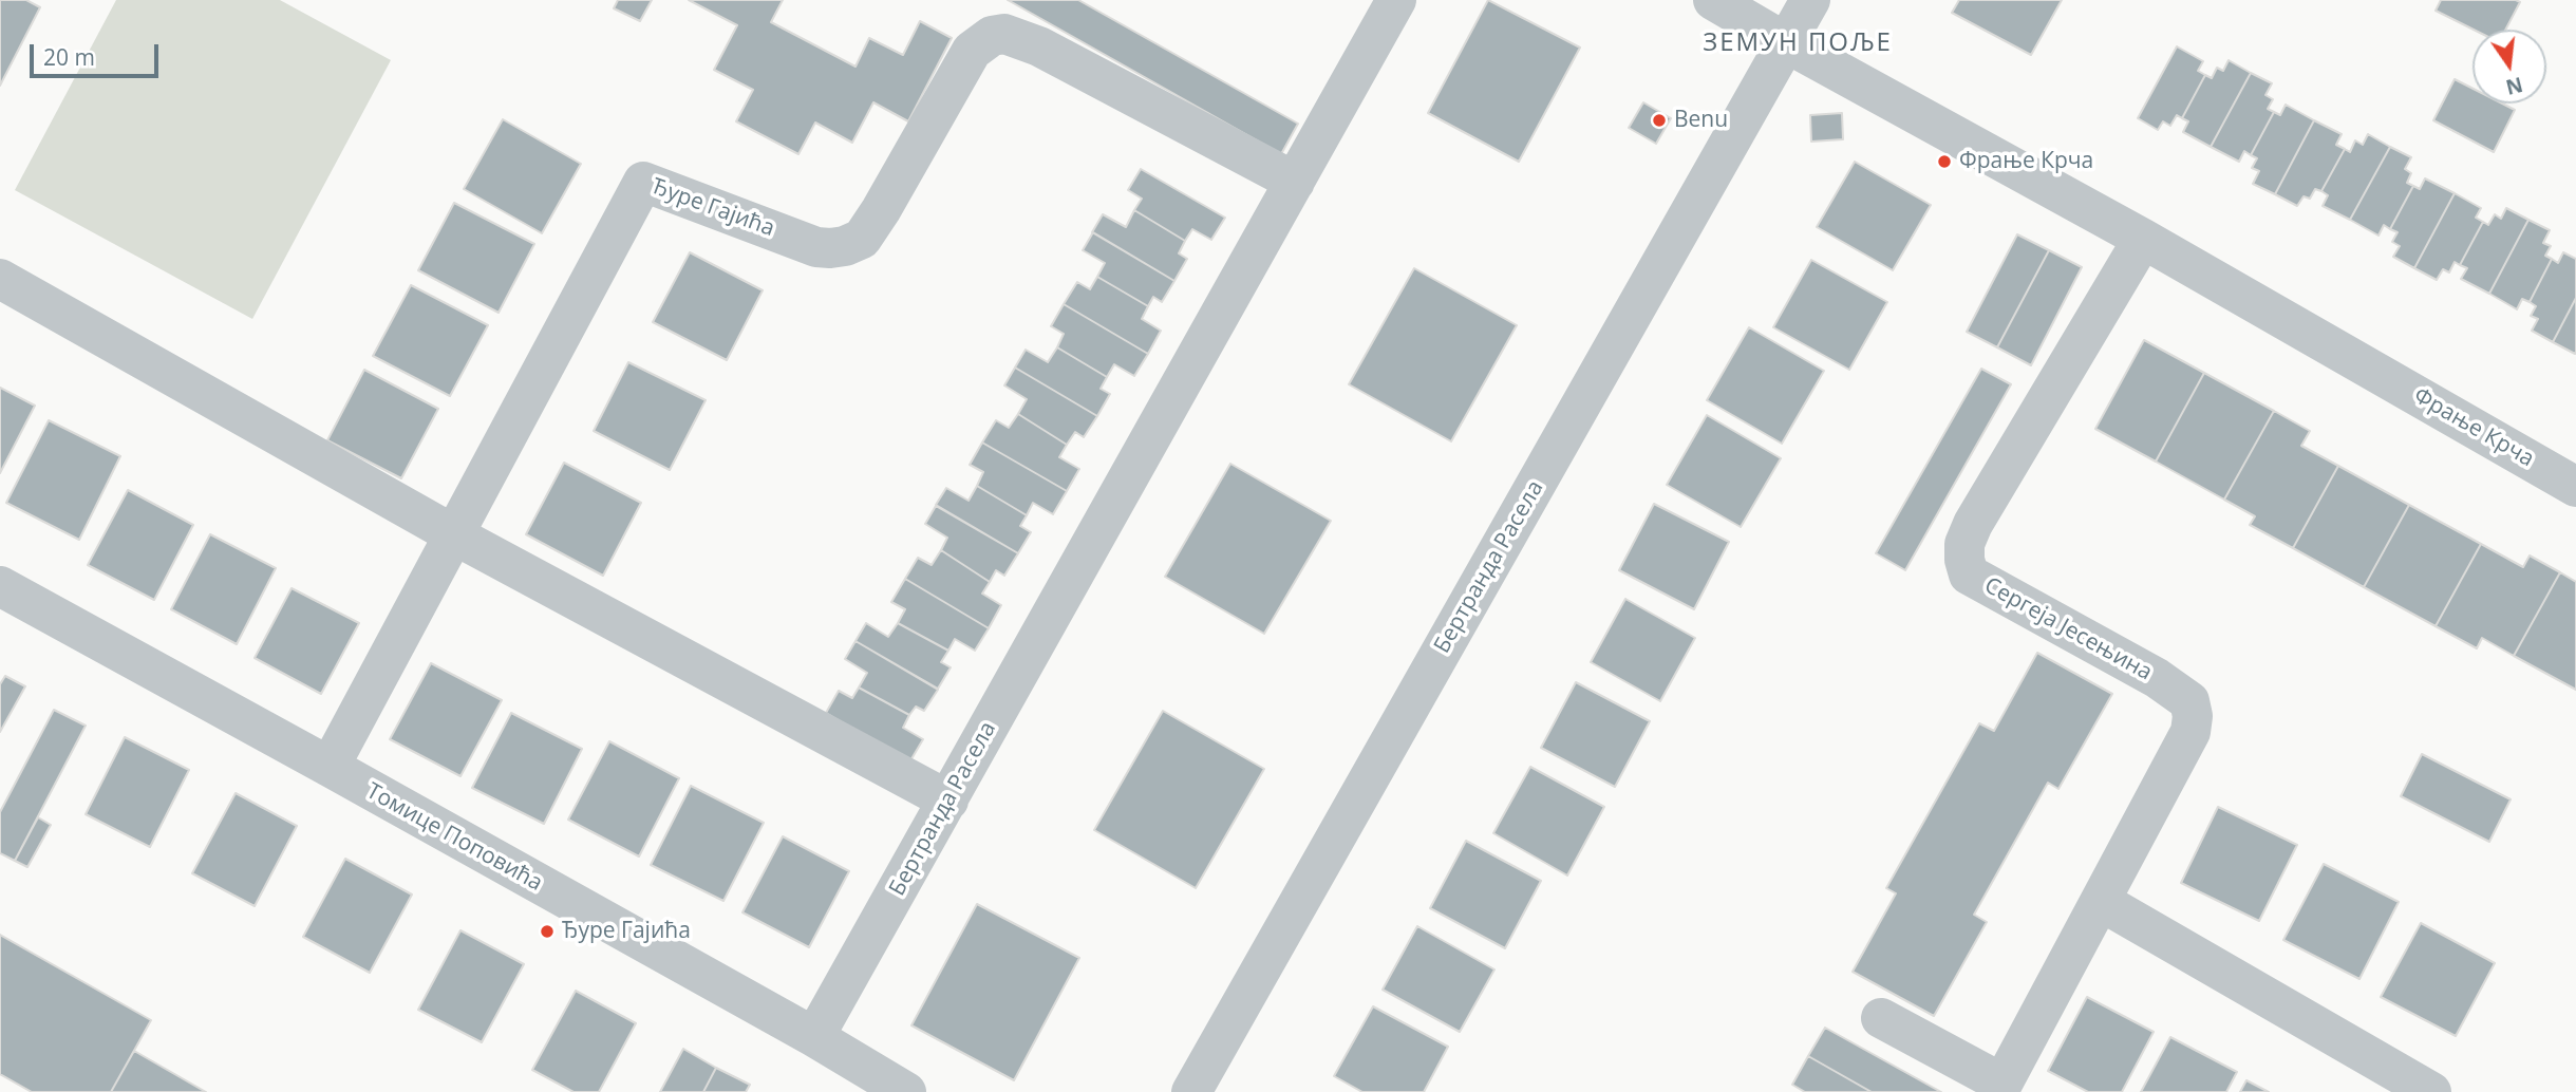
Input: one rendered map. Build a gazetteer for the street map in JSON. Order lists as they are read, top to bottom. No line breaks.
{"streets":{"street":["Ђуре Гајића","Фрање Крча","Бертранда Расела","Сергеја Јесењина","Томице Поповића"]},"crossings":[["Ђуре Гајића","Бертранда Расела"],["Ђуре Гајића","Томице Поповића"],["Фрање Крча","Бертранда Расела"],["Фрање Крча","Сергеја Јесењина"],["Бертранда Расела","Томице Поповића"]],"districts":["ЗЕМУН ПОЉЕ"],"places":["Benu","Фрање Крча","Ђуре Гајића"],"scale_bar":"20 m","north":"bottom"}
